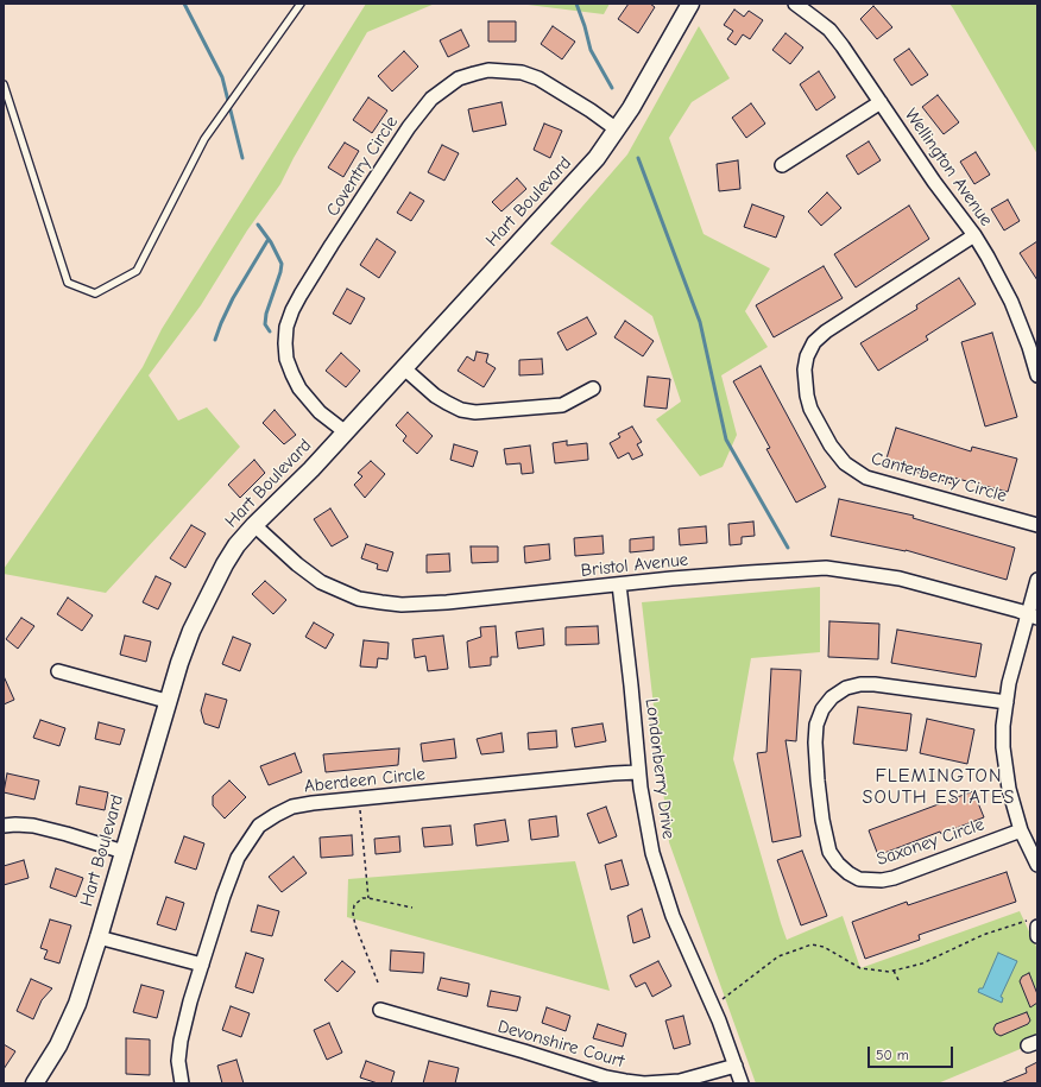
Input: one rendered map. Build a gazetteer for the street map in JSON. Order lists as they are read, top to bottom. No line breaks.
{"streets":{"street":["Coventry Circle","Wellington Avenue","Hart Boulevard","Canterberry Circle","Bristol Avenue","Londonberry Drive","Aberdeen Circle","Saxoney Circle","Devonshire Court"]},"crossings":[["Coventry Circle","Hart Boulevard"],["Wellington Avenue","Canterberry Circle"],["Hart Boulevard","Bristol Avenue"],["Bristol Avenue","Londonberry Drive"],["Londonberry Drive","Aberdeen Circle"],["Londonberry Drive","Devonshire Court"]],"districts":["FLEMINGTON SOUTH ESTATES"],"scale_bar":"50 m"}
